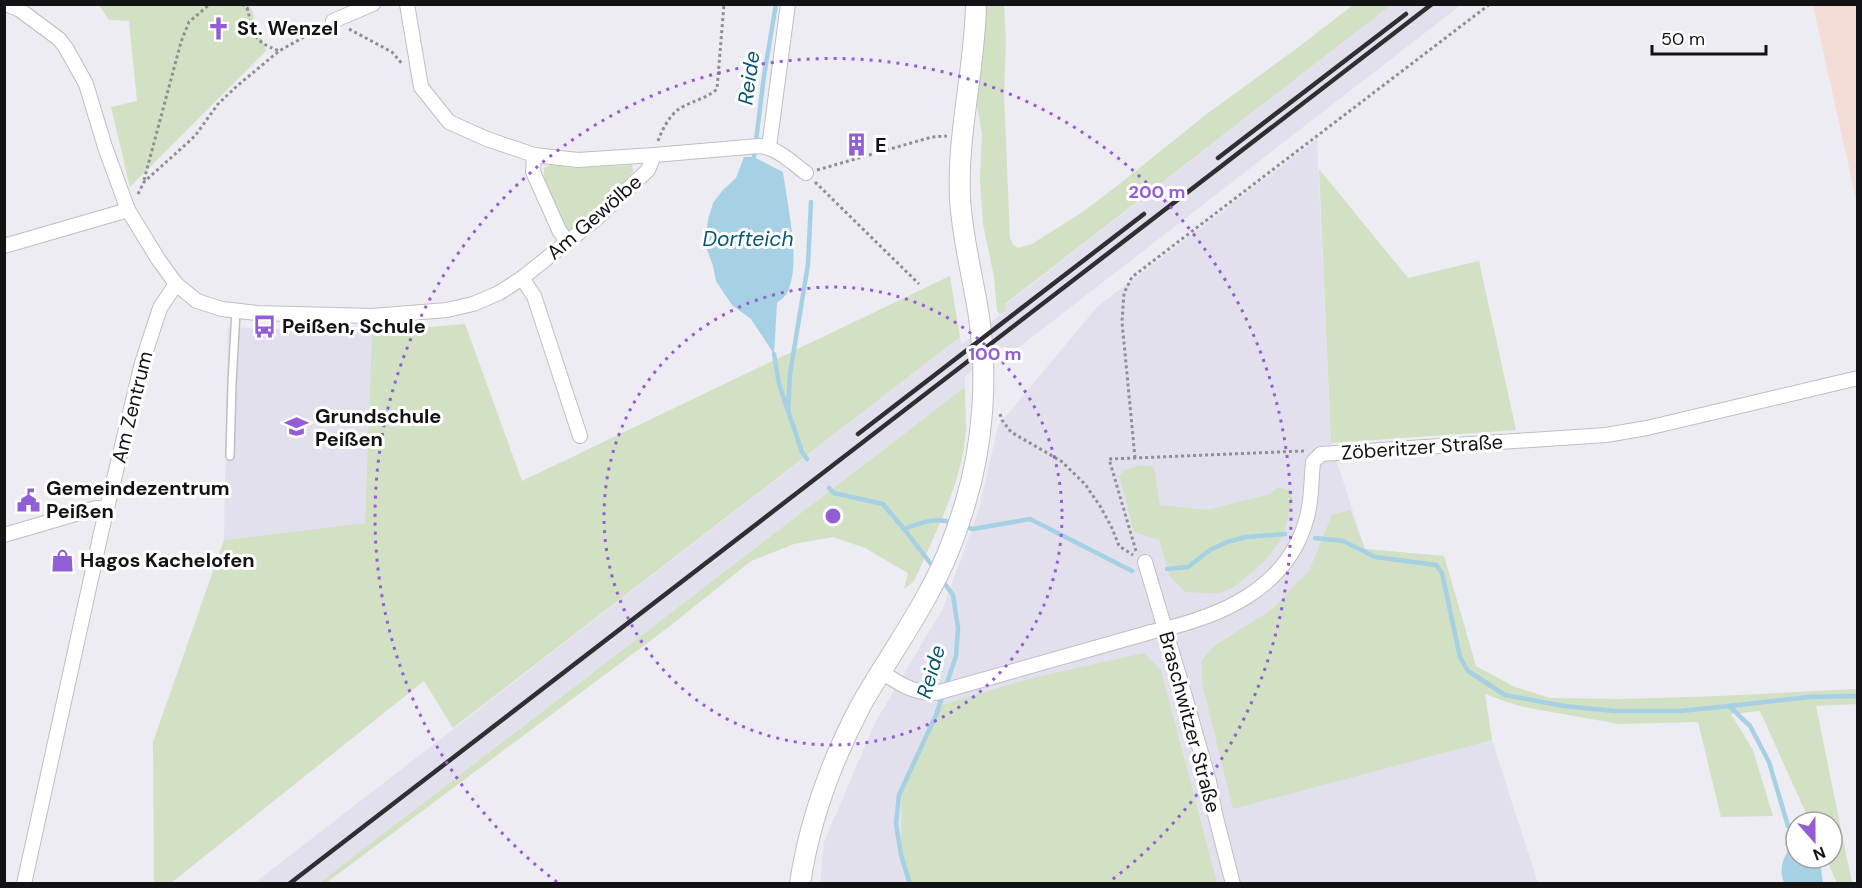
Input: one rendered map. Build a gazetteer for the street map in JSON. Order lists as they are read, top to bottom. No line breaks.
{"streets":{"street":["Am Gewölbe","Am Zentrum","Zöberitzer Straße","Braschwitzer Straße"]},"crossings":[["Am Gewölbe","Am Zentrum"],["Zöberitzer Straße","Braschwitzer Straße"]],"water":["Reide","Dorfteich"],"places":{"church":["St. Wenzel"],"building":["E"],"bus stop":["Peißen, Schule"],"school or university":["Grundschule Peißen"],"public building":["Gemeindezentrum Peißen"],"shop":["Hagos Kachelofen"]},"scale_bar":"50 m","north":"bottom","rings":["200 m","100 m"]}
